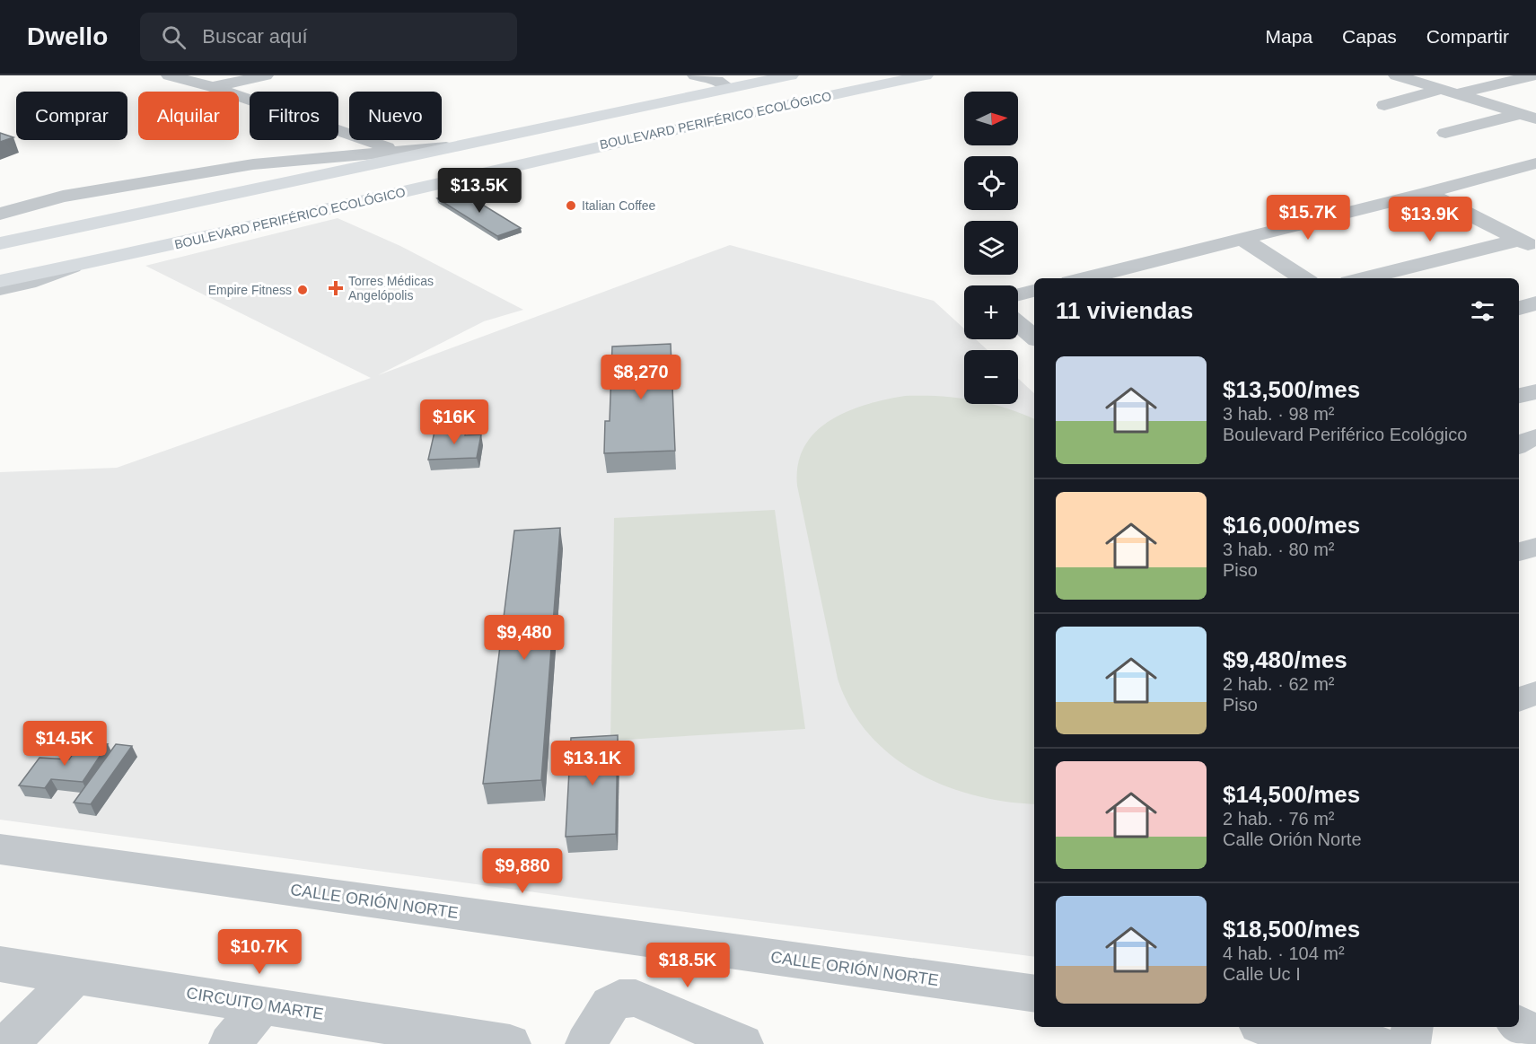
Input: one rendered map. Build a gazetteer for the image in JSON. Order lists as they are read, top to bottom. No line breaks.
{"streets":{"highway":["BOULEVARD PERIFÉRICO ECOLÓGICO"],"street":["CALLE ORIÓN NORTE","CIRCUITO MARTE"]},"places":{"other":["Italian Coffee","Empire Fitness"],"health":["Torres Médicas Angelópolis"]},"north":"right","page":{"header":"Dwello","search":"Buscar aquí","nav":["Mapa","Capas","Compartir"],"map_buttons":["+","−"],"chip":["Comprar","Alquilar","Filtros","Nuevo"],"price":["$13.5K","$15.7K","$13.9K","$8,270","$16K","$9,480","$14.5K","$13.1K","$9,880","$10.7K","$18.5K"],"heading":"11 viviendas","list":[{"name":"$13,500/mes","note":"3 hab. · 98 m² · Boulevard Periférico Ecológico"},{"name":"$16,000/mes","note":"3 hab. · 80 m² · Piso"},{"name":"$9,480/mes","note":"2 hab. · 62 m² · Piso"},{"name":"$14,500/mes","note":"2 hab. · 76 m² · Calle Orión Norte"},{"name":"$18,500/mes","note":"4 hab. · 104 m² · Calle Uc I"}]}}
